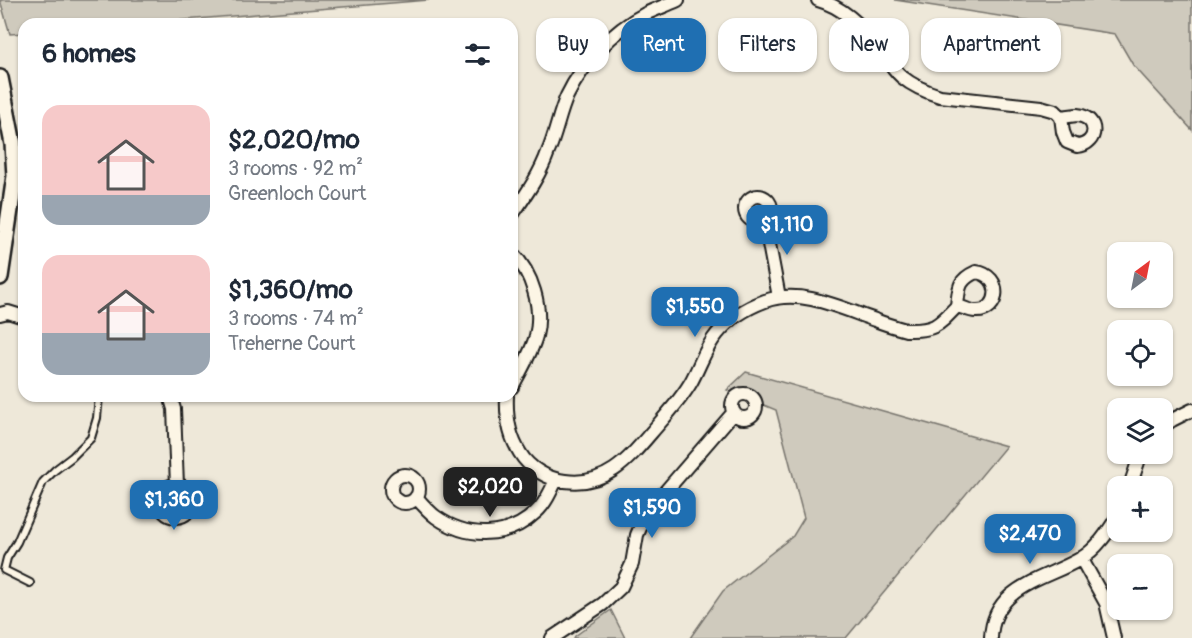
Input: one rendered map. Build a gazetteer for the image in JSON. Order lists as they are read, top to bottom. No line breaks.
{"north":"top right","page":{"chip":["Buy","Rent","Filters","New","Apartment"],"heading":"6 homes","list":[{"name":"$2,020/mo","note":"3 rooms · 92 m² · Greenloch Court"},{"name":"$1,360/mo","note":"3 rooms · 74 m² · Treherne Court"}],"price":["$1,110","$1,550","$2,020","$1,360","$1,590","$2,470"],"map_buttons":["+","−"]}}
